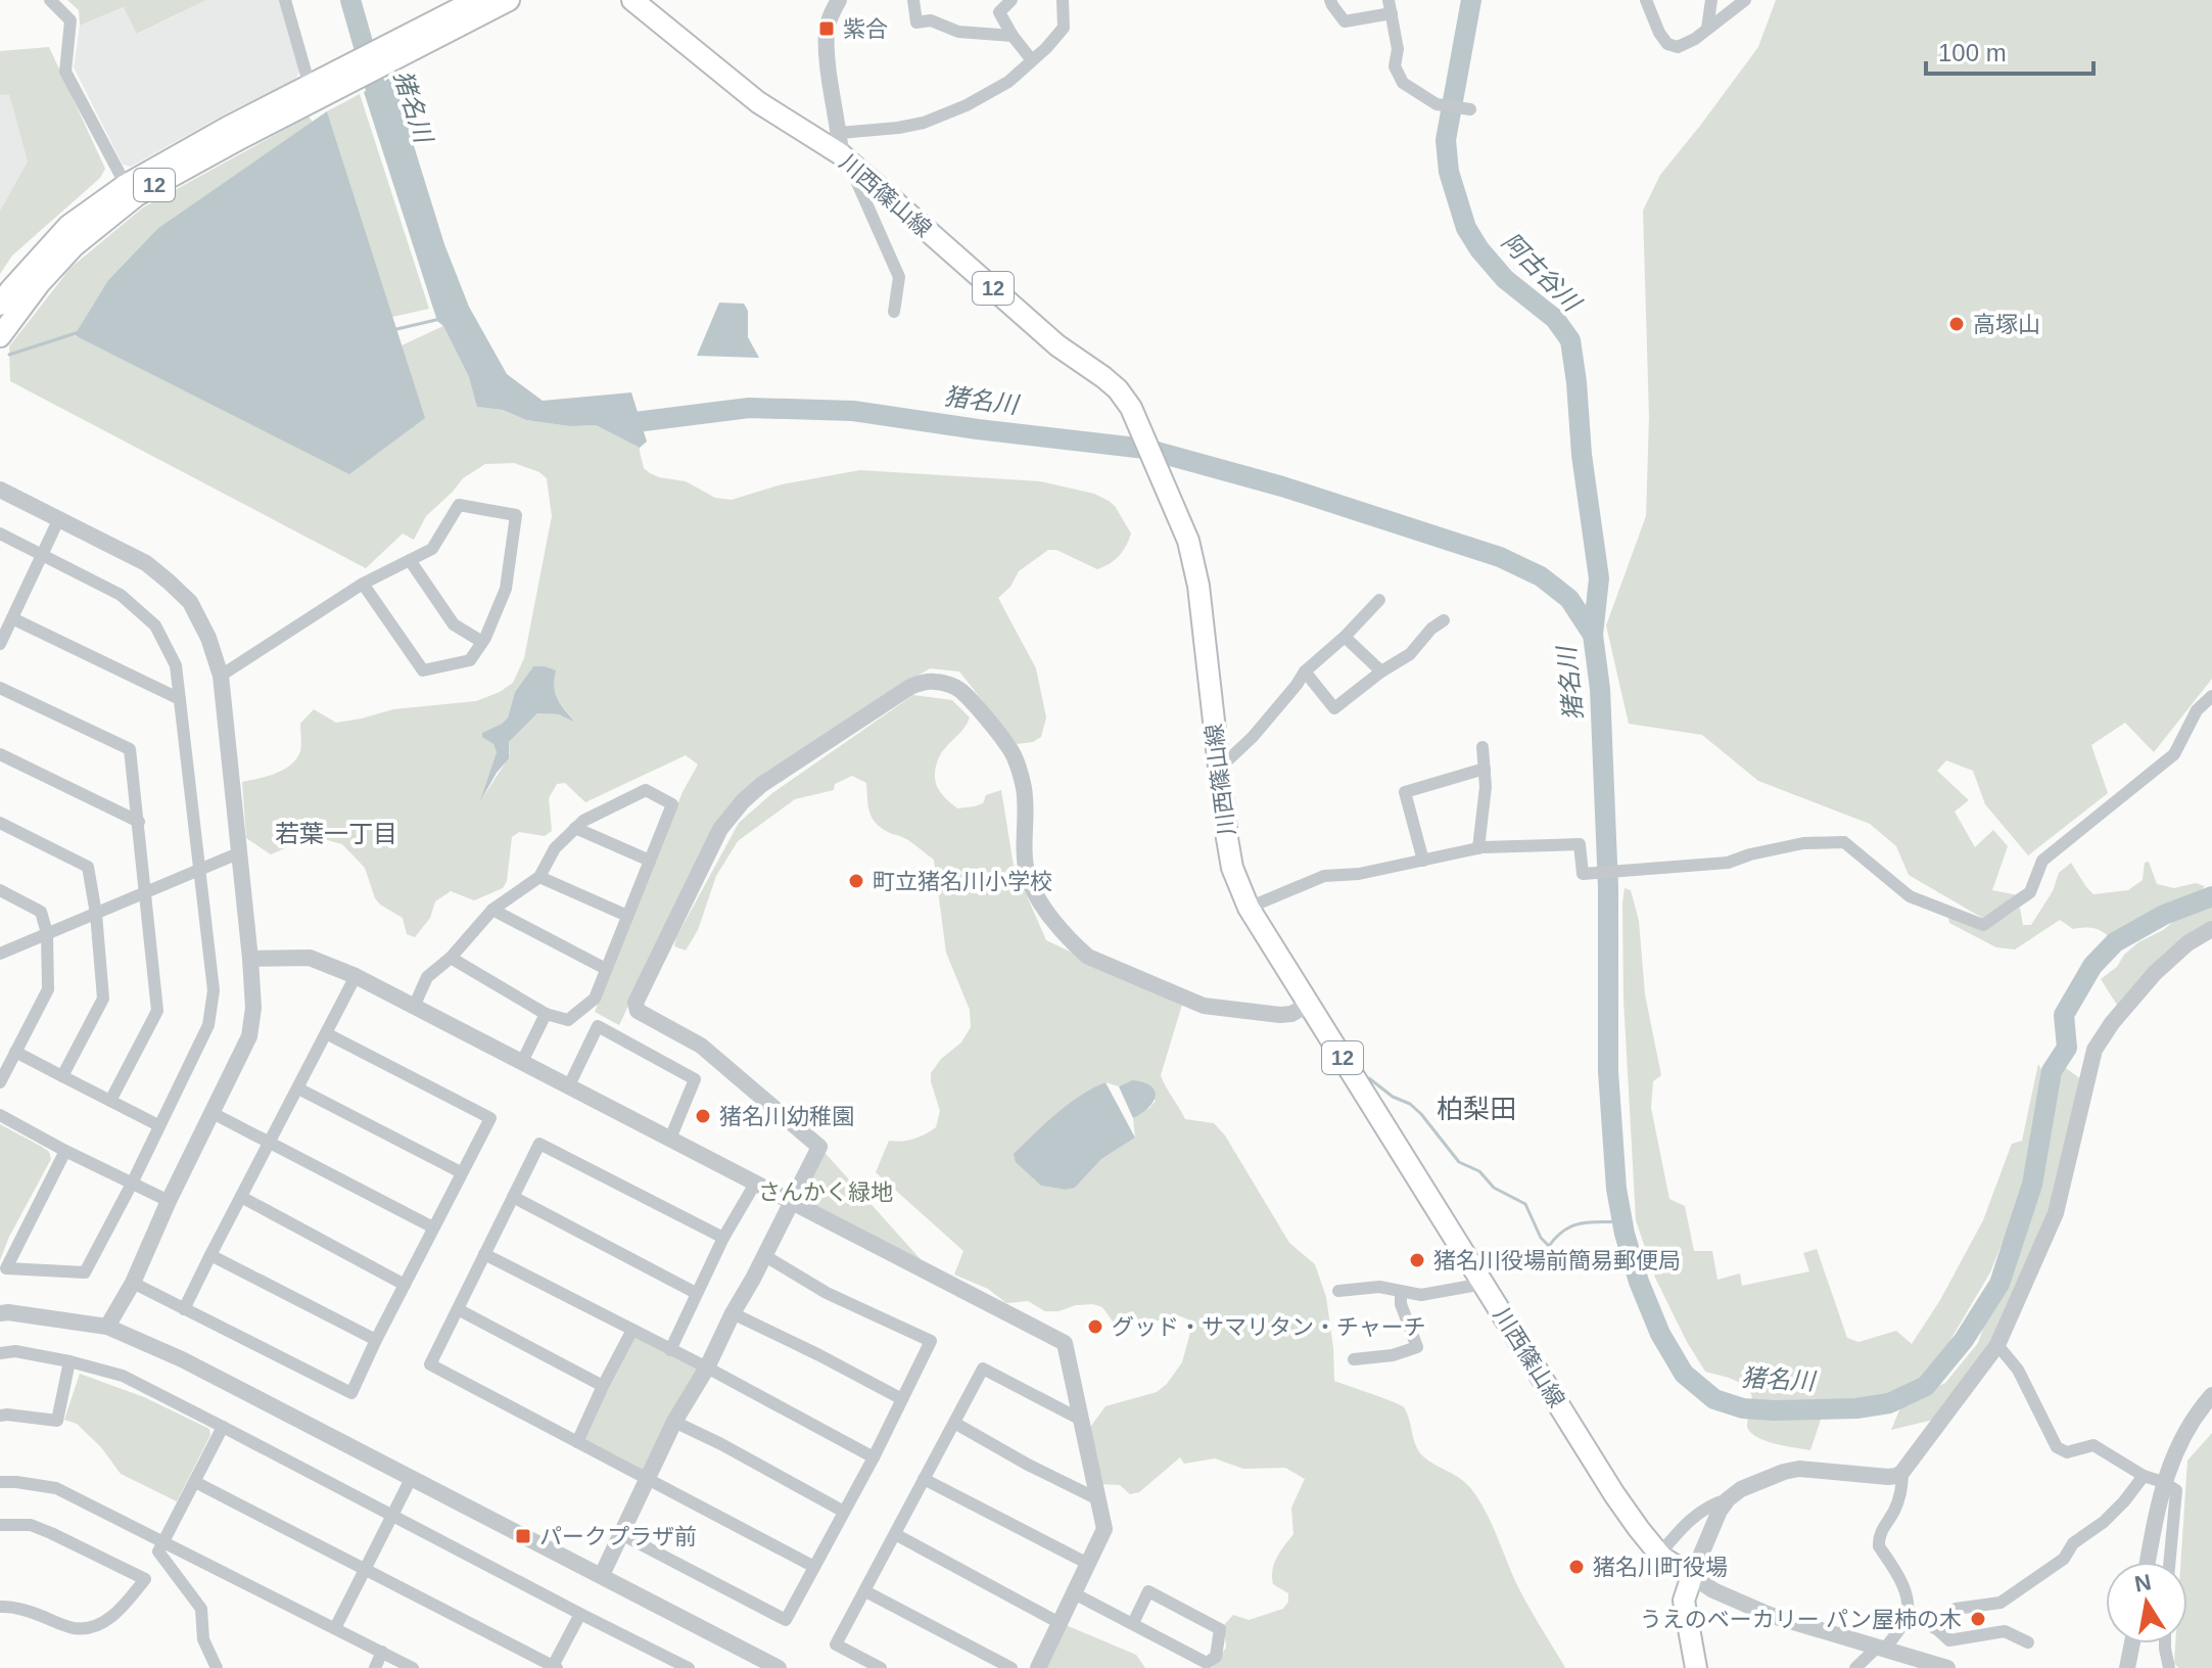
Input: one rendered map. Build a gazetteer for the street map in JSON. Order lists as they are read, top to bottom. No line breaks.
{"streets":{"main road":["12","川西篠山線"]},"districts":["若葉一丁目","柏梨田"],"water":["猪名川","阿古谷川"],"parks":["さんかく緑地"],"places":{"transit":["紫合","パークプラザ前"],"other":["高塚山","町立猪名川小学校","猪名川幼稚園","猪名川役場前簡易郵便局","グッド・サマリタン・チャーチ","猪名川町役場","うえのベーカリー パン屋柿の木"]},"scale_bar":"100 m","north":"top"}
